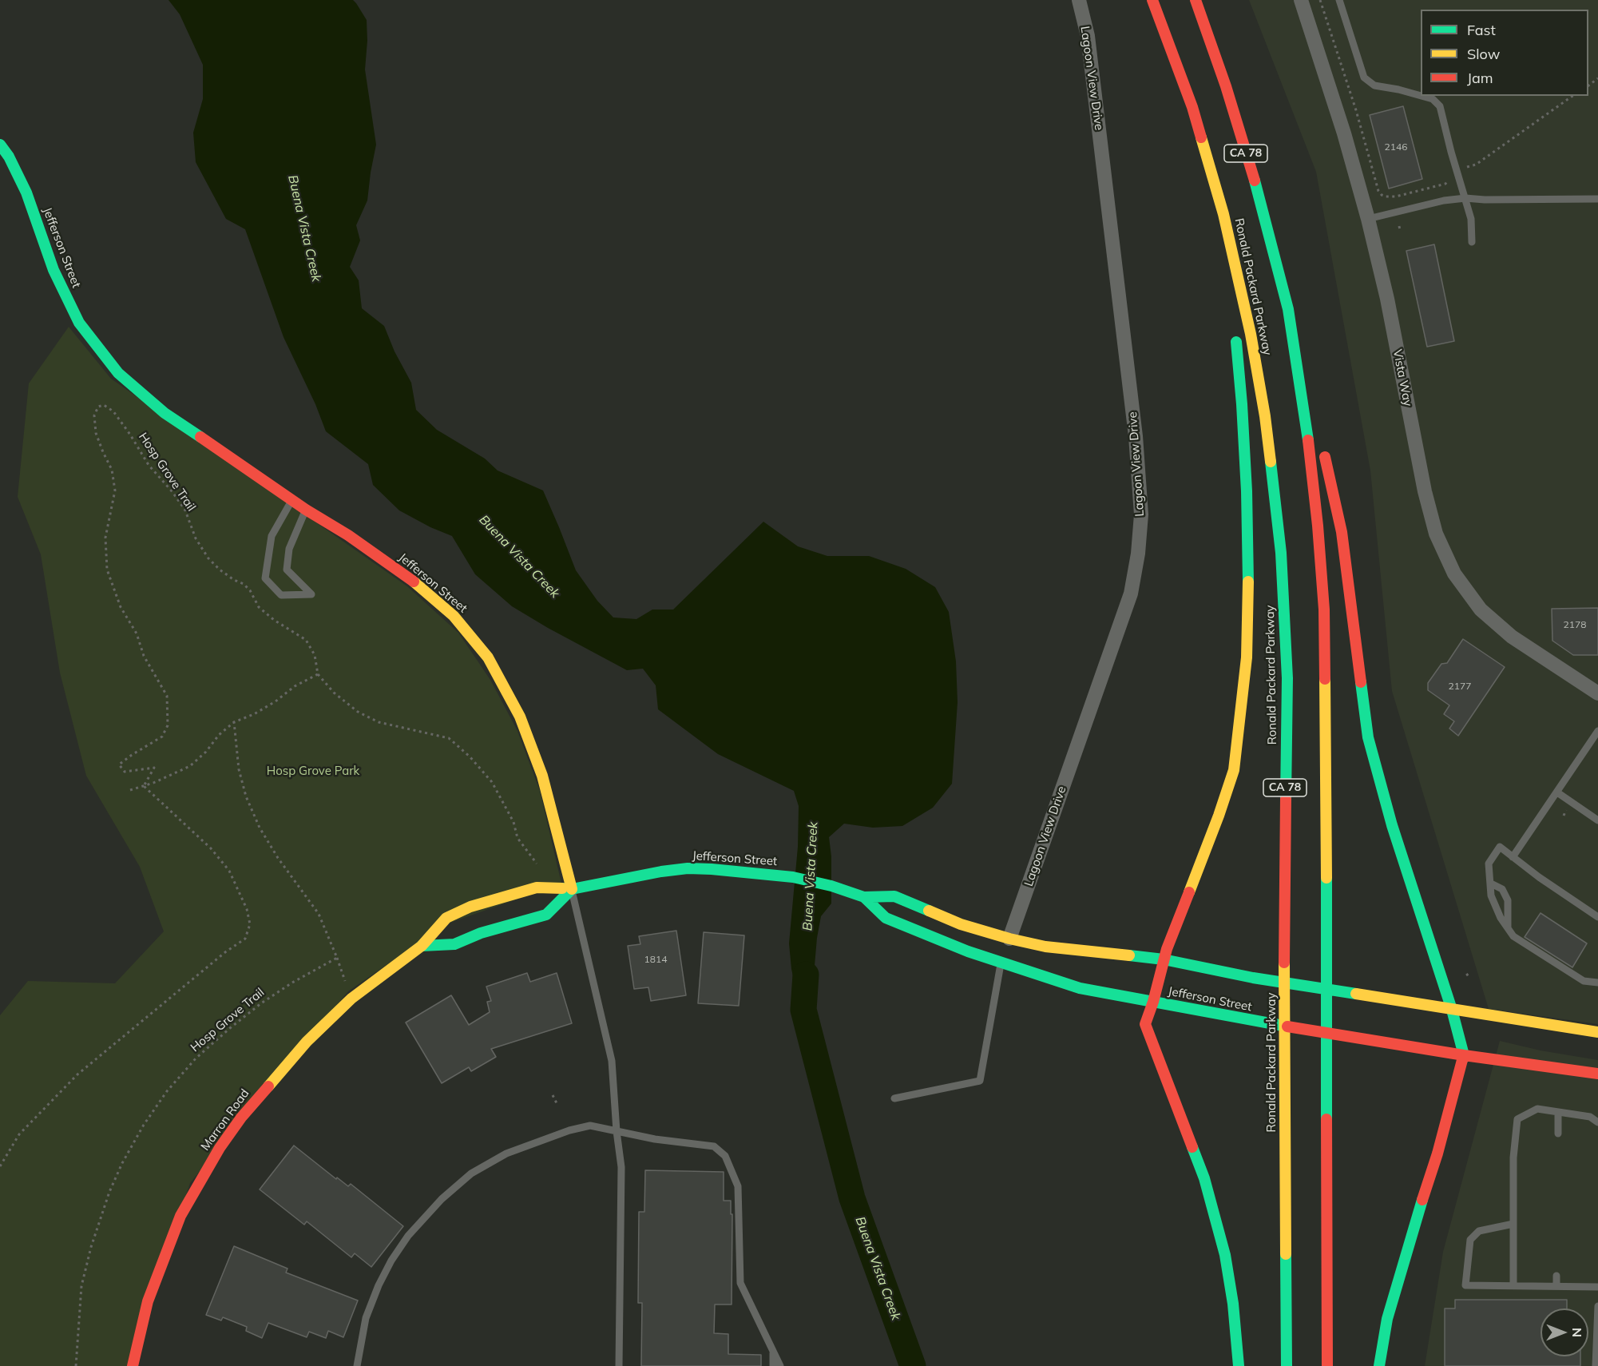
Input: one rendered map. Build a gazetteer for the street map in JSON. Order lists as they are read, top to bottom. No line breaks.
{"streets":{"main road":["CA 78","Jefferson Street","Ronald Packard Parkway","Marron Road"],"street":["Lagoon View Drive","Vista Way"],"path":["Hosp Grove Trail"]},"crossings":[["Lagoon View Drive","Jefferson Street"],["Jefferson Street","Marron Road"]],"water":["Buena Vista Creek"],"parks":["Hosp Grove Park"],"house_numbers":["2146","2178","2177","1814"],"legend":["Fast","Slow","Jam"],"north":"right"}
